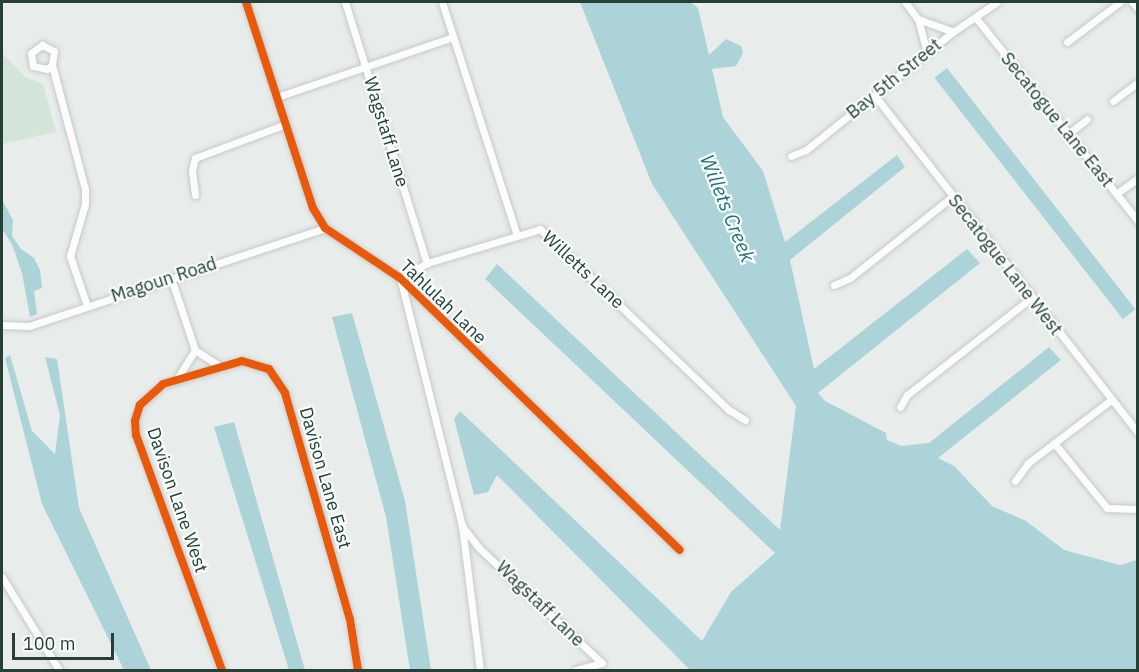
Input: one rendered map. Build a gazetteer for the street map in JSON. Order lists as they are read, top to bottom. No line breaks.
{"streets":{"street":["Bay 5th Street","Secatogue Lane East","Wagstaff Lane","Secatogue Lane West","Willetts Lane","Magoun Road","Tahlulah Lane","Davison Lane East","Davison Lane West"]},"crossings":[["Bay 5th Street","Secatogue Lane East"],["Bay 5th Street","Secatogue Lane West"],["Wagstaff Lane","Tahlulah Lane"],["Magoun Road","Tahlulah Lane"],["Davison Lane East","Davison Lane West"]],"water":["Willets Creek"],"scale_bar":"100 m"}
